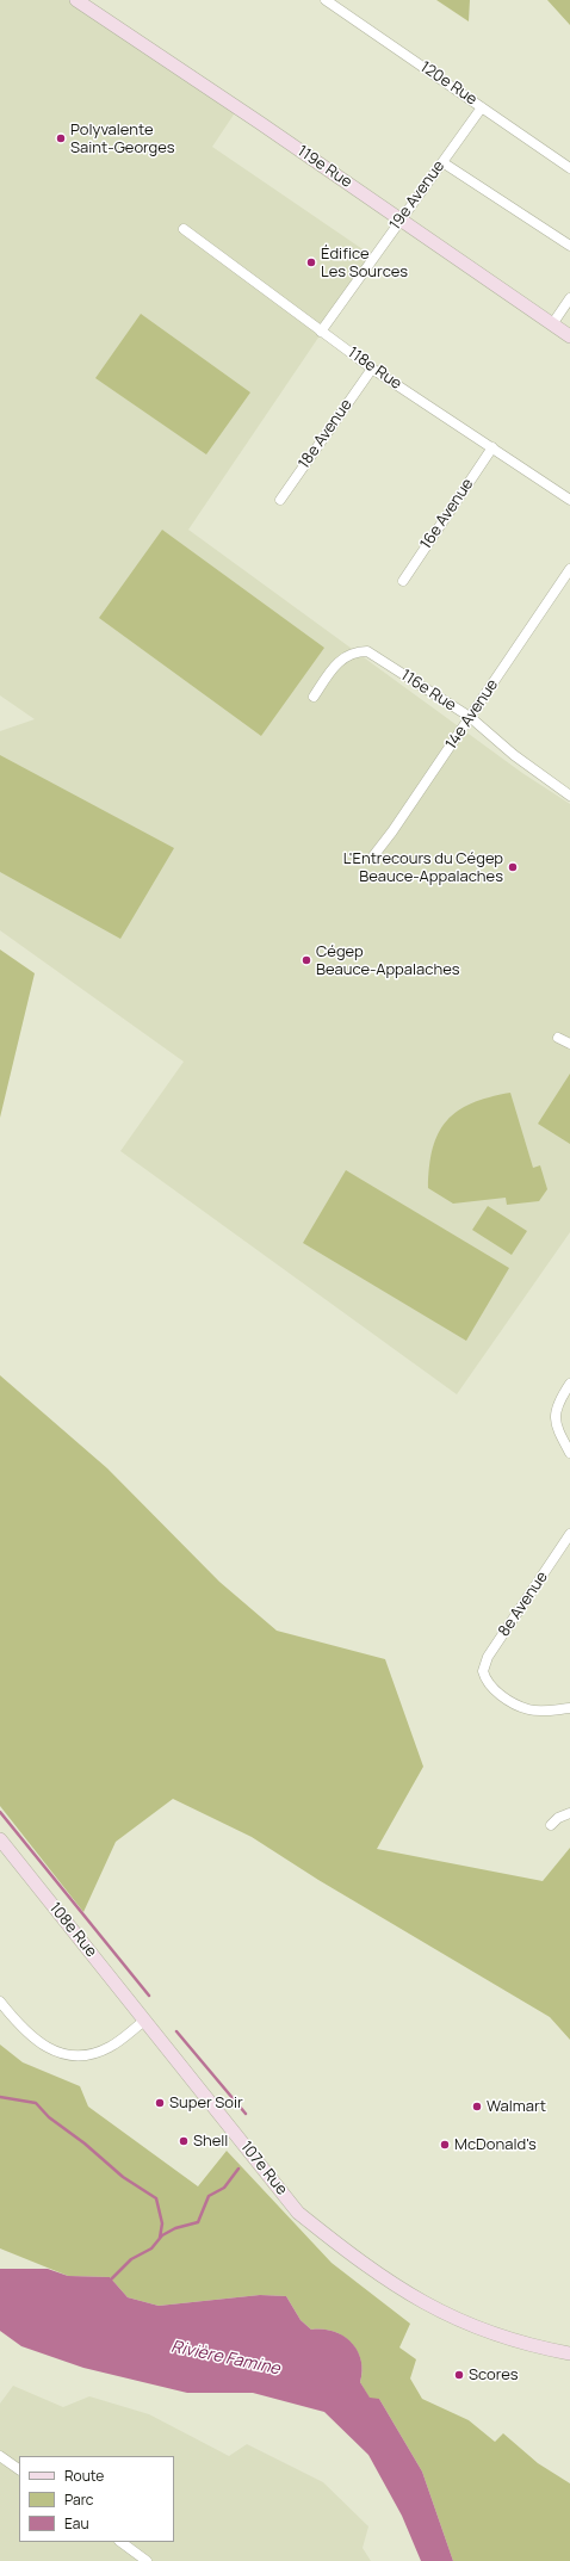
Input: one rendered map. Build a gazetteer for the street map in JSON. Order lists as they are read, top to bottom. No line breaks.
{"streets":{"main road":["119e Rue","108e Rue","107e Rue"],"street":["120e Rue","19e Avenue","118e Rue","18e Avenue","16e Avenue","116e Rue","14e Avenue","8e Avenue"]},"crossings":[["120e Rue","19e Avenue"],["119e Rue","19e Avenue"],["19e Avenue","118e Rue"],["118e Rue","18e Avenue"],["118e Rue","16e Avenue"],["116e Rue","14e Avenue"],["108e Rue","107e Rue"]],"water":["Rivière Famine"],"places":["Polyvalente Saint-Georges","Édifice Les Sources","L'Entrecours du Cégep Beauce-Appalaches","Cégep Beauce-Appalaches","Super Soir","Walmart","Shell","McDonald's","Scores"],"legend":["Route","Parc","Eau"]}
